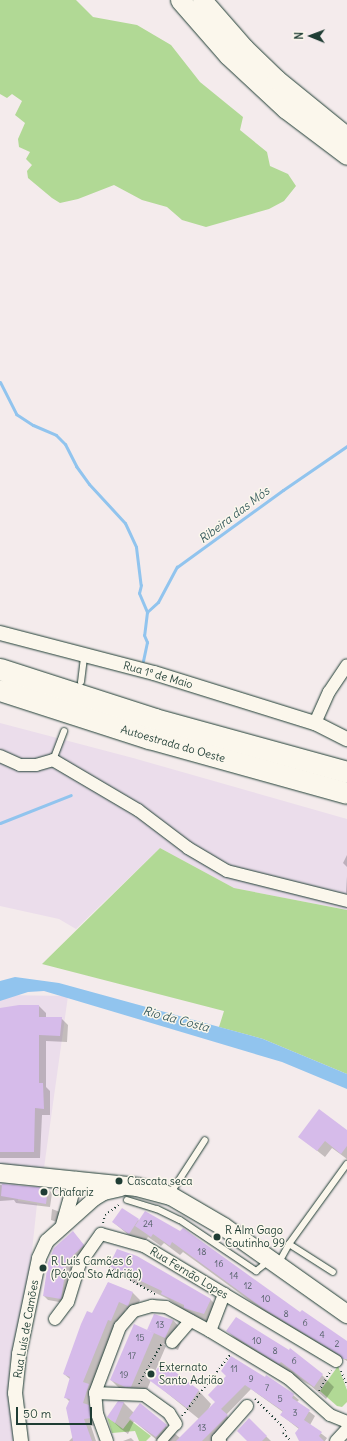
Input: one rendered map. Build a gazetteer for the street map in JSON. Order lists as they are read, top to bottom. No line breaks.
{"streets":{"highway":["Autoestrada do Oeste"],"street":["Rua 1º de Maio","Rua Fernão Lopes","Rua Luís de Camões"]},"water":["Ribeira das Mós","Rio da Costa"],"places":["Cascata seca","Chafariz","R Alm Gago Coutinho 99","R Luís Camões 6 (Póvoa Sto Adrião)","Externato Santo Adrião"],"house_numbers":["24","18","16","14","12","10","8","6","13","4","15","10","2","8","17","6","11","19","9","7","5","3","13"],"scale_bar":"50 m","north":"left"}
